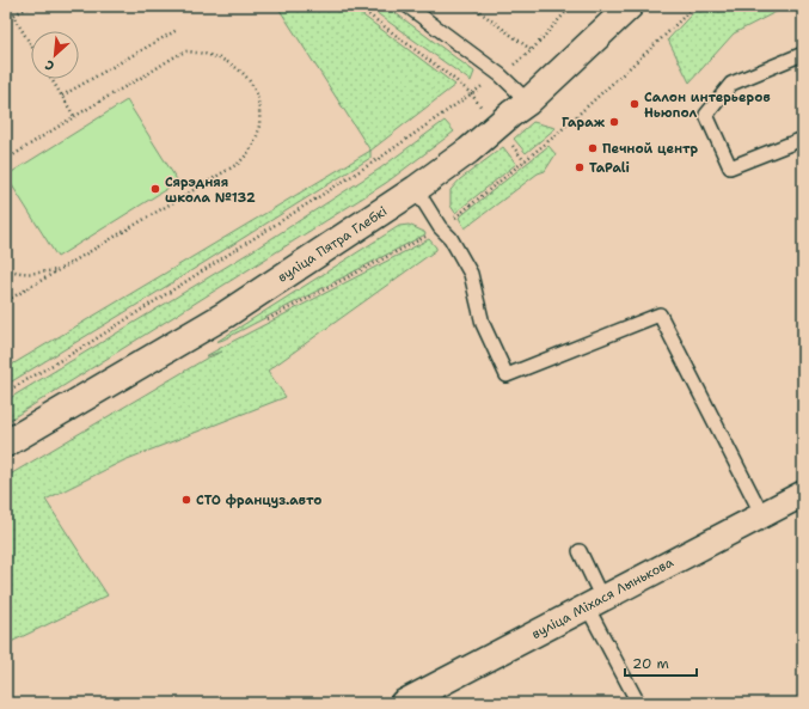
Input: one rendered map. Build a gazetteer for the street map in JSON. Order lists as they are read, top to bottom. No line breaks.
{"streets":{"main road":["вуліца Пятра Глебкі"],"street":["вуліца Міхася Лынькова"]},"places":["Салон интерьеров Ньюпол","Гараж","Печной центр","TaPali","Сярэдняя школа №132","СТО француз.авто"],"scale_bar":"20 m","north":"bottom left"}
